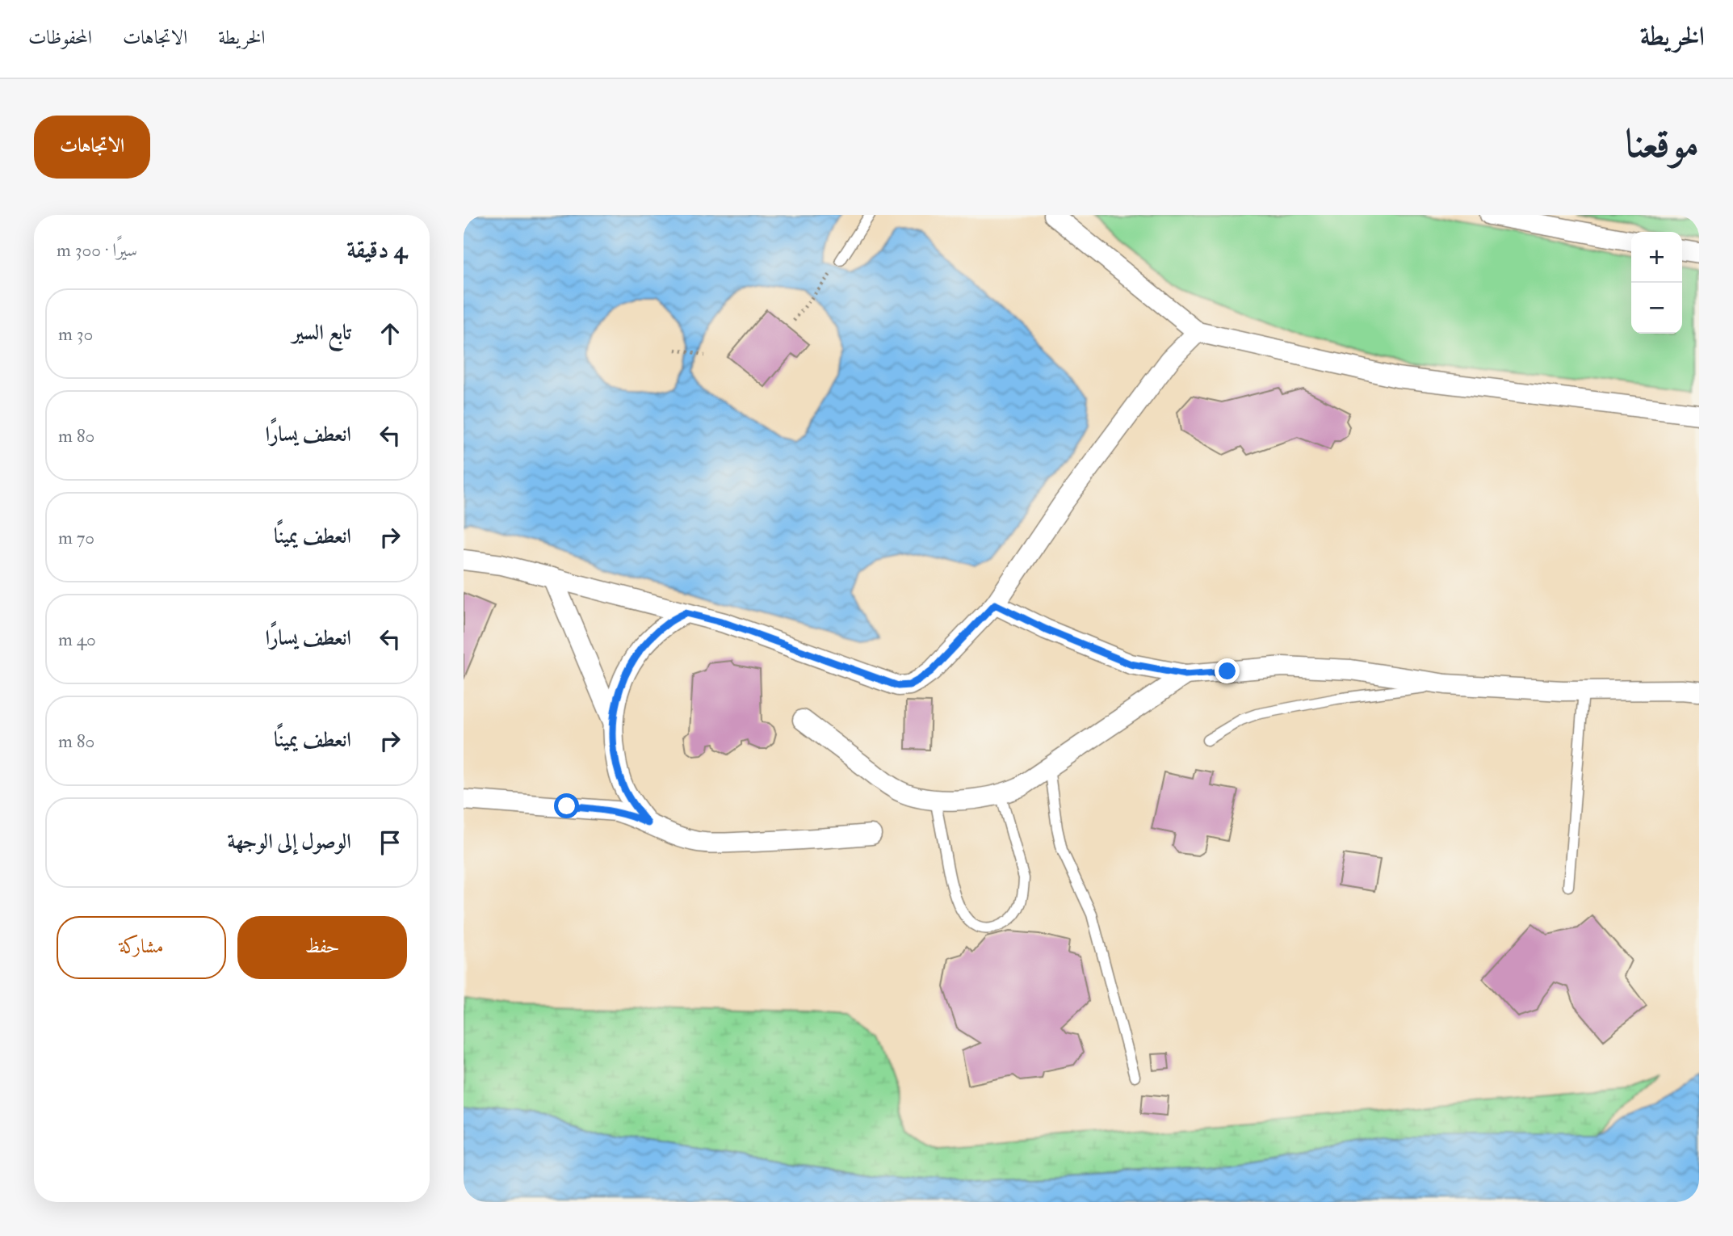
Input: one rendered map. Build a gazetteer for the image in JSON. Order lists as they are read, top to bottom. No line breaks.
{"page":{"header":"الخريطة","nav":["الخريطة","الاتجاهات","المحفوظات"],"title":"موقعنا","buttons":["الاتجاهات",["حفظ","مشاركة"]],"heading":["4 دقيقة","سيرًا · 300 m"],"map_buttons":["+","−"],"list":[["تابع السير","30 m"],["انعطف يسارًا","80 m"],["انعطف يمينًا","70 m"],["انعطف يسارًا","40 m"],["انعطف يمينًا","80 m"],"الوصول إلى الوجهة"]}}
